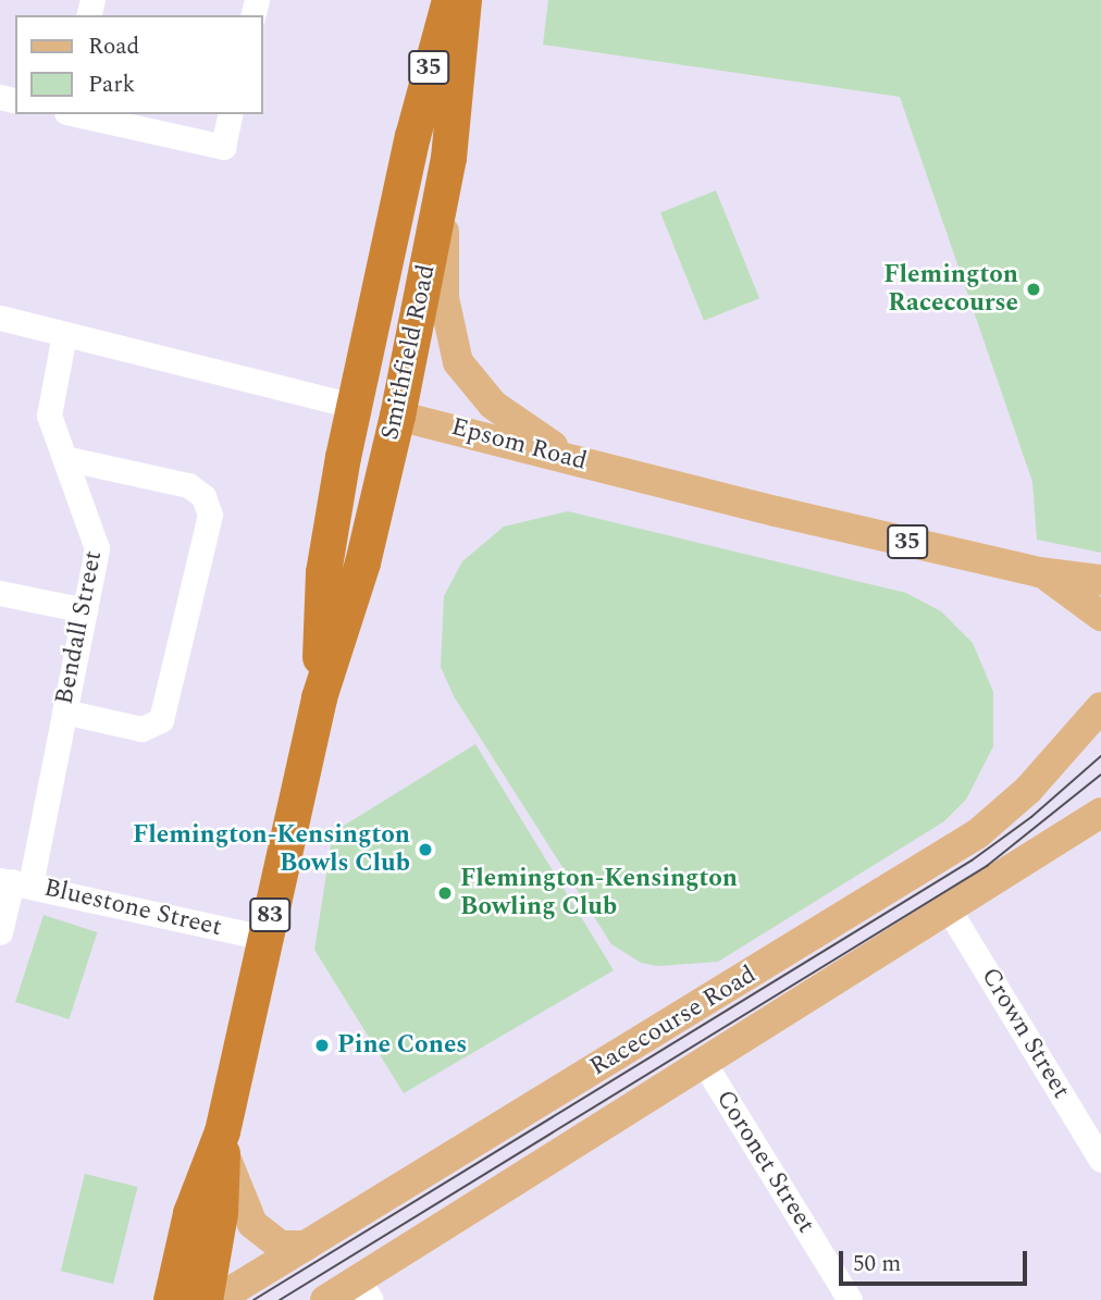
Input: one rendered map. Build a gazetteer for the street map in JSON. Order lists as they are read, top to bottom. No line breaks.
{"streets":{"highway":["35","Smithfield Road","Epsom Road","83"],"main road":["Racecourse Road"],"street":["Bendall Street","Bluestone Street","Crown Street","Coronet Street"]},"crossings":[["Smithfield Road","Epsom Road"],["Smithfield Road","Bluestone Street"],["Epsom Road","Bendall Street"],["Bendall Street","Bluestone Street"],["Racecourse Road","Crown Street"],["Racecourse Road","Coronet Street"]],"places":["Flemington Racecourse","Flemington-Kensington Bowls Club","Flemington-Kensington Bowling Club","Pine Cones"],"legend":["Road","Park"],"scale_bar":"50 m"}
